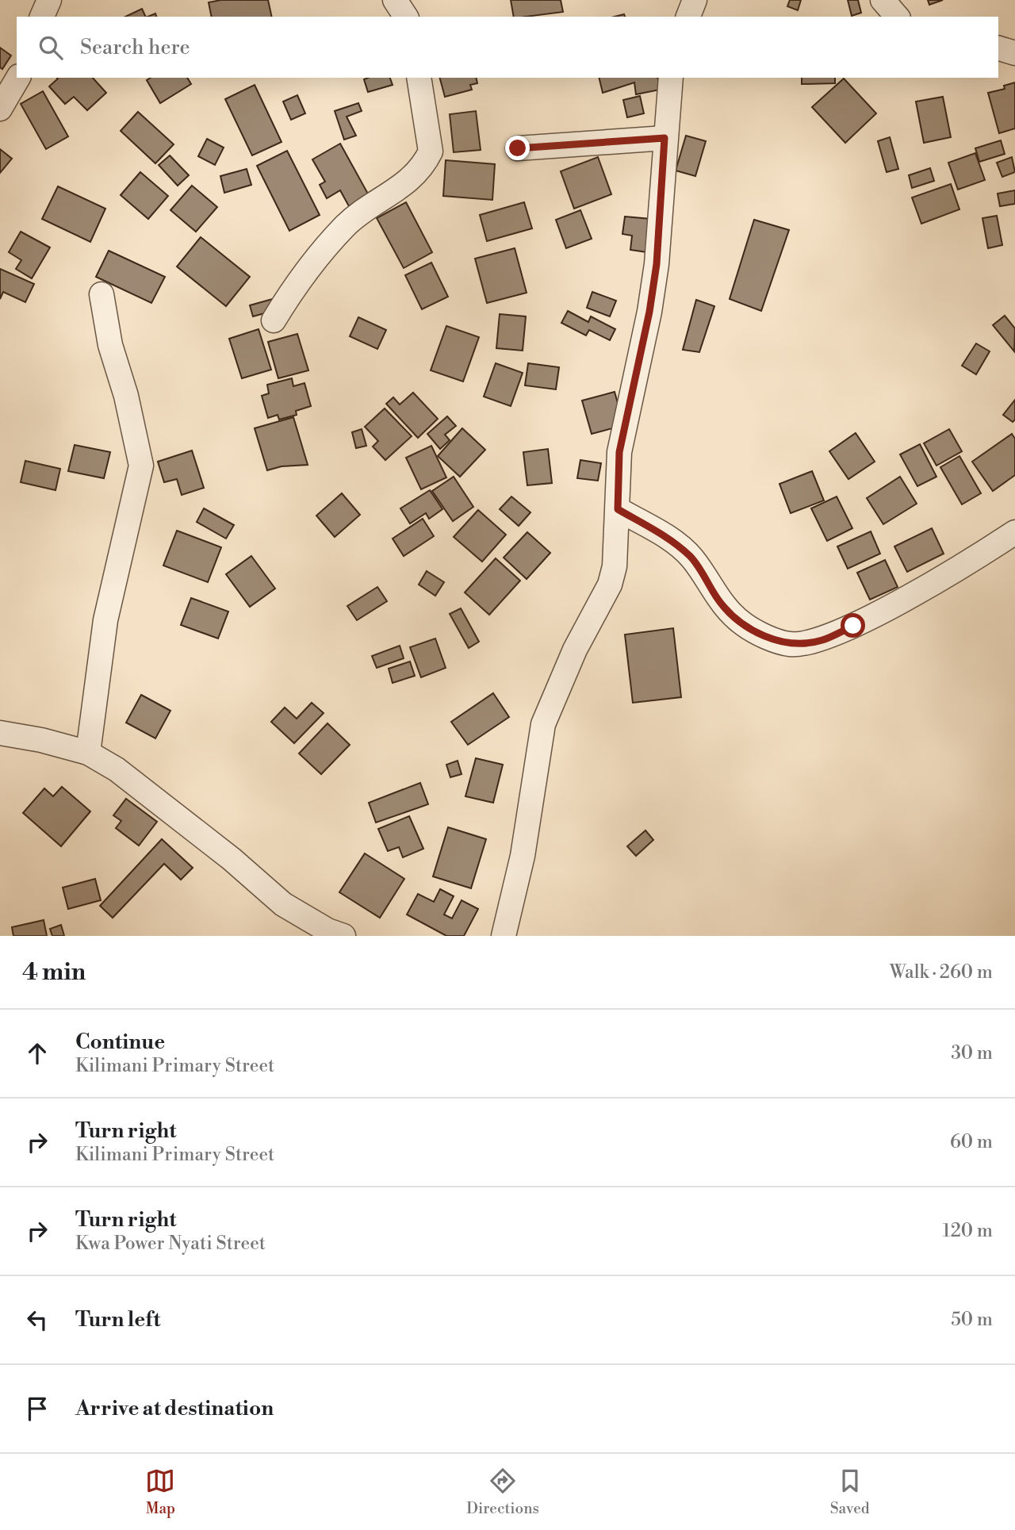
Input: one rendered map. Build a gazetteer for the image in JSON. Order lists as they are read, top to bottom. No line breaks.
{"page":{"search":"Search here","heading":["4 min","Walk · 260 m"],"list":[["Continue","Kilimani Primary Street","30 m"],["Turn right","Kilimani Primary Street","60 m"],["Turn right","Kwa Power Nyati Street","120 m"],["Turn left","50 m"],"Arrive at destination"],"nav":["Map","Directions","Saved"]}}
